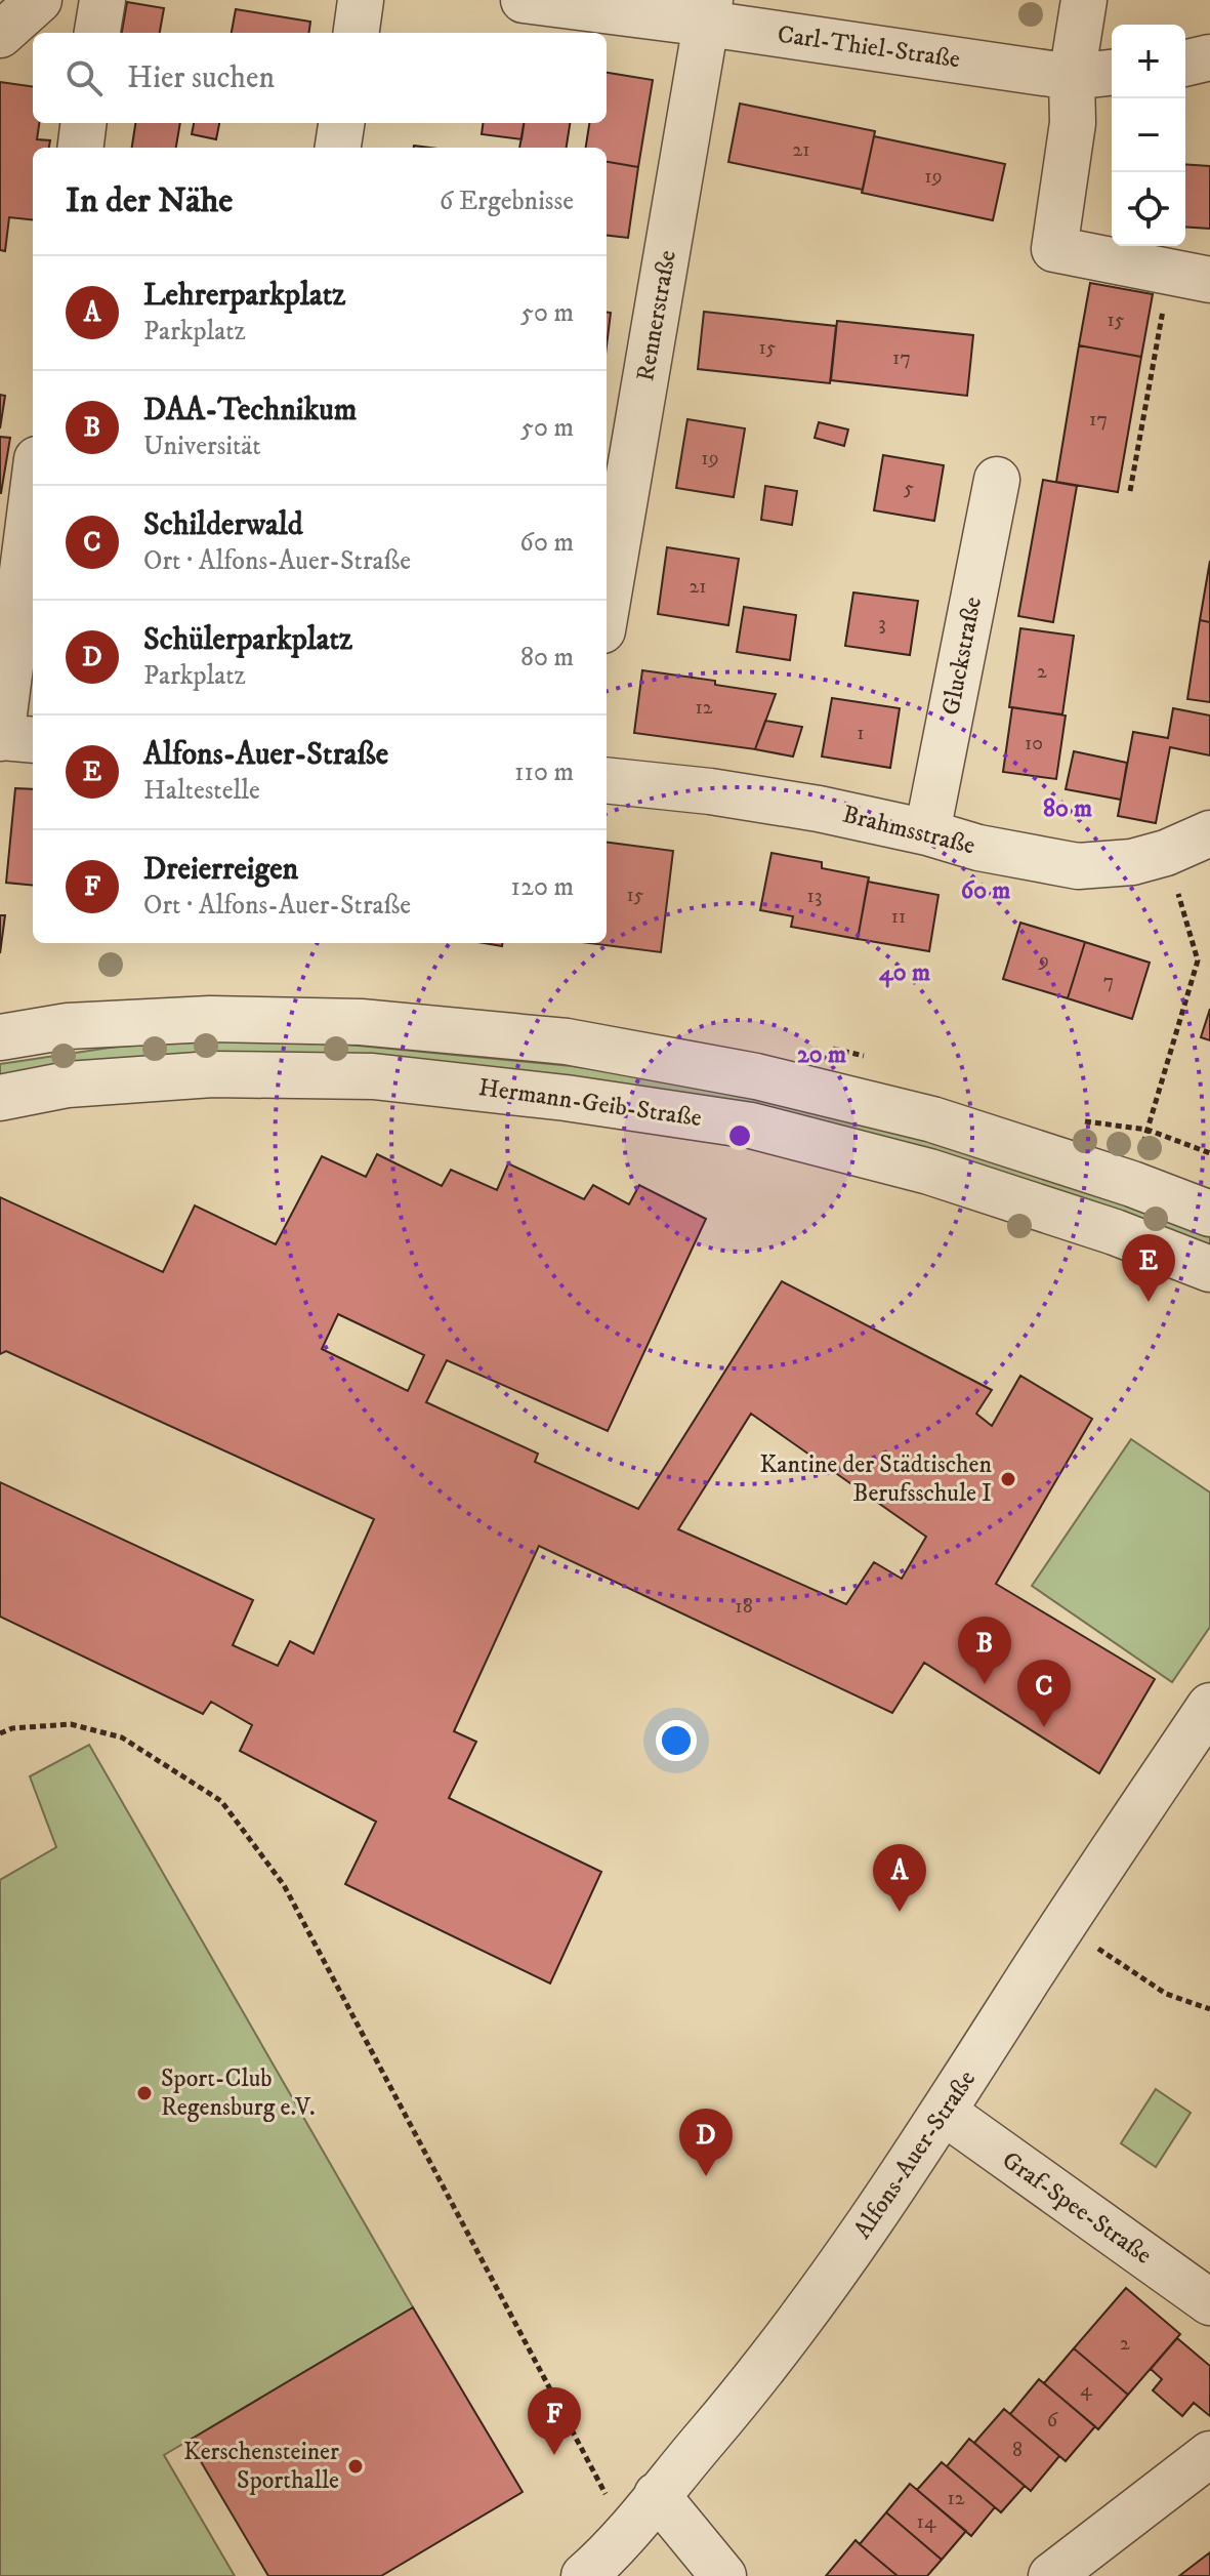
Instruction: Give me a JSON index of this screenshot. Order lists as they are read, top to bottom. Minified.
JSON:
{"streets":{"street":["Carl-Thiel-Straße","Rennerstraße","Gluckstraße","Brahmsstraße","Hermann-Geib-Straße","Alfons-Auer-Straße","Graf-Spee-Straße"]},"crossings":[["Carl-Thiel-Straße","Rennerstraße"],["Gluckstraße","Brahmsstraße"],["Alfons-Auer-Straße","Graf-Spee-Straße"]],"places":["Kantine der Städtischen Berufsschule I","Sport-Club Regensburg e.V.","Kerschensteiner Sporthalle"],"house_numbers":["21","19","15","15","17","17","19","5","21","3","2","12","1","10","15","13","11","9","7","18","2","4","6","8","12","14"],"page":{"map_buttons":["+","−"],"search":"Hier suchen","heading":["In der Nähe","6 Ergebnisse"],"list":[{"mark":"A","name":"Lehrerparkplatz","note":"Parkplatz","value":"50 m"},{"mark":"B","name":"DAA-Technikum","note":"Universität","value":"50 m"},{"mark":"C","name":"Schilderwald","note":"Ort · Alfons-Auer-Straße","value":"60 m"},{"mark":"D","name":"Schülerparkplatz","note":"Parkplatz","value":"80 m"},{"mark":"E","name":"Alfons-Auer-Straße","note":"Haltestelle","value":"110 m"},{"mark":"F","name":"Dreierreigen","note":"Ort · Alfons-Auer-Straße","value":"120 m"}],"pins":["E","B","C","A","D","F"]},"rings":["80 m","60 m","40 m","20 m"]}
